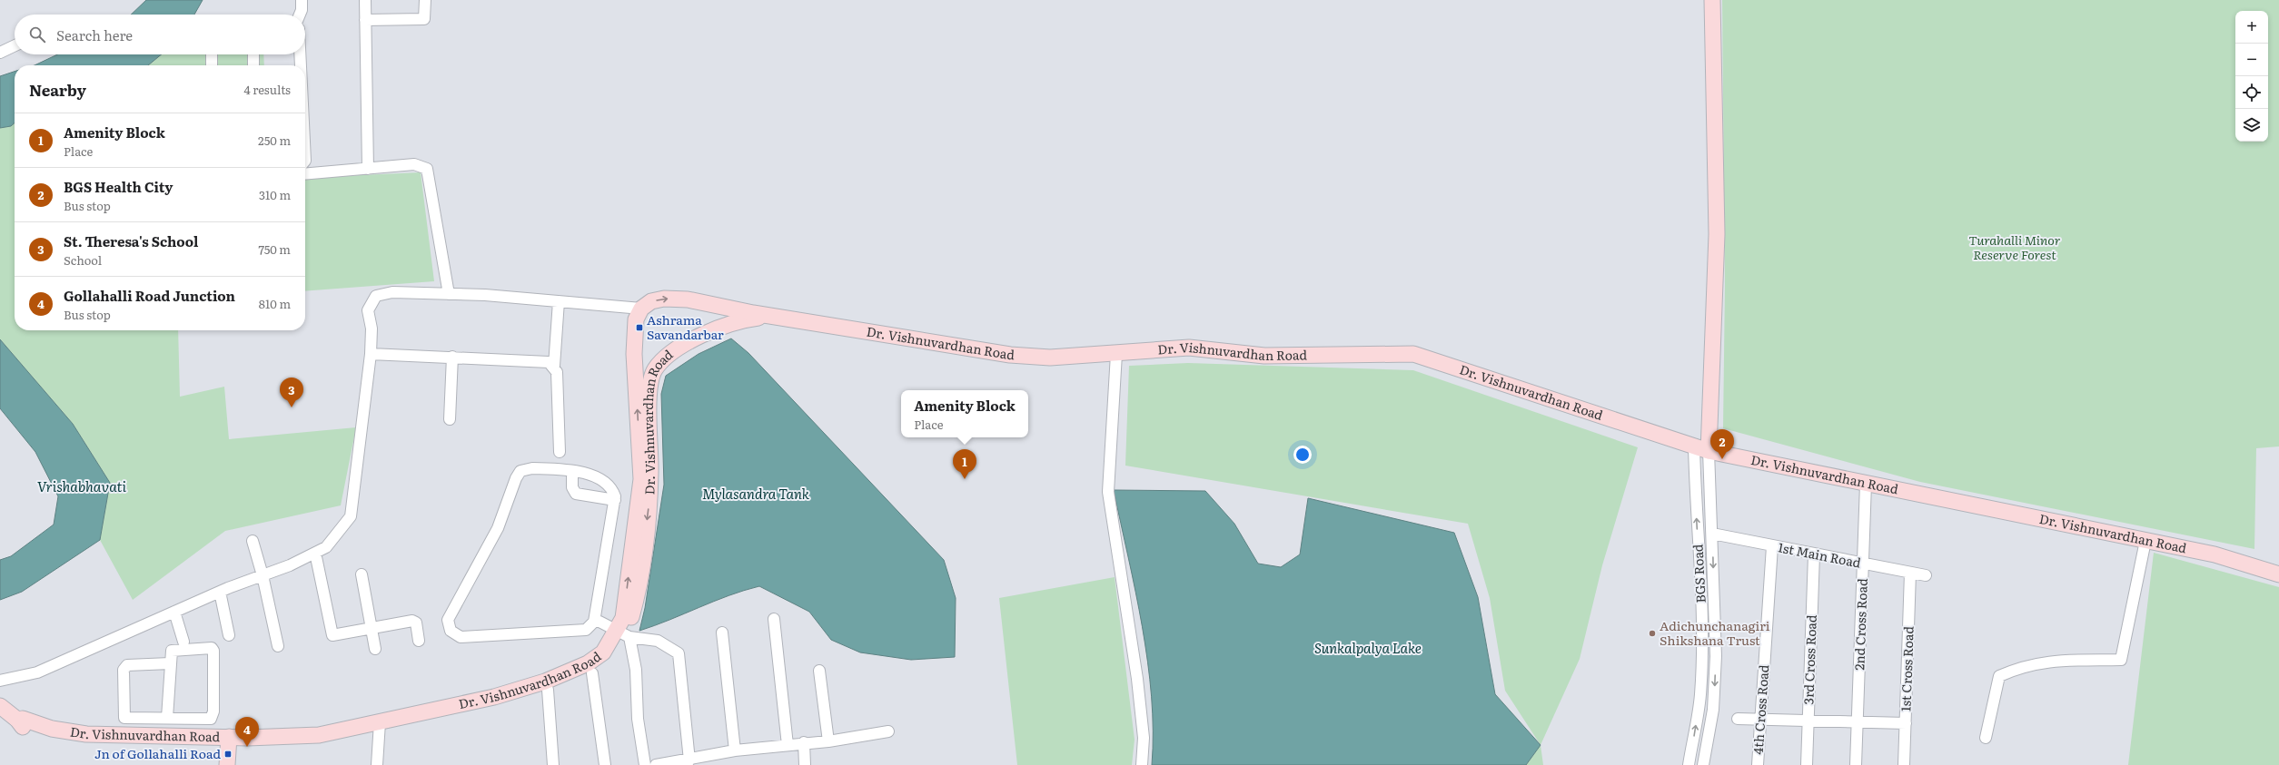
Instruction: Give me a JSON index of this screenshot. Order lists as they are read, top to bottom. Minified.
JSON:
{"streets":{"main road":["Dr. Vishnuvardhan Road"],"street":["1st Main Road","BGS Road","2nd Cross Road","3rd Cross Road","1st Cross Road","4th Cross Road"]},"crossings":[["Dr. Vishnuvardhan Road","BGS Road"],["Dr. Vishnuvardhan Road","2nd Cross Road"],["1st Main Road","BGS Road"],["1st Main Road","2nd Cross Road"],["1st Main Road","3rd Cross Road"],["1st Main Road","1st Cross Road"],["1st Main Road","4th Cross Road"]],"water":["Vrishabhavati","Mylasandra Tank","Sunkalpalya Lake"],"parks":["Turahalli Minor Reserve Forest"],"places":{"transit":["Ashrama Savandarbar","Jn of Gollahalli Road"],"other":["Adichunchanagiri Shikshana Trust"]},"page":{"map_buttons":["+","−"],"search":"Search here","heading":["Nearby","4 results"],"list":[{"mark":"1","name":"Amenity Block","note":"Place","value":"250 m"},{"mark":"2","name":"BGS Health City","note":"Bus stop","value":"310 m"},{"mark":"3","name":"St. Theresa's School","note":"School","value":"750 m"},{"mark":"4","name":"Gollahalli Road Junction","note":"Bus stop","value":"810 m"}],"pins":["3","2","1","4"],"popup":["Amenity Block","Place"]}}
